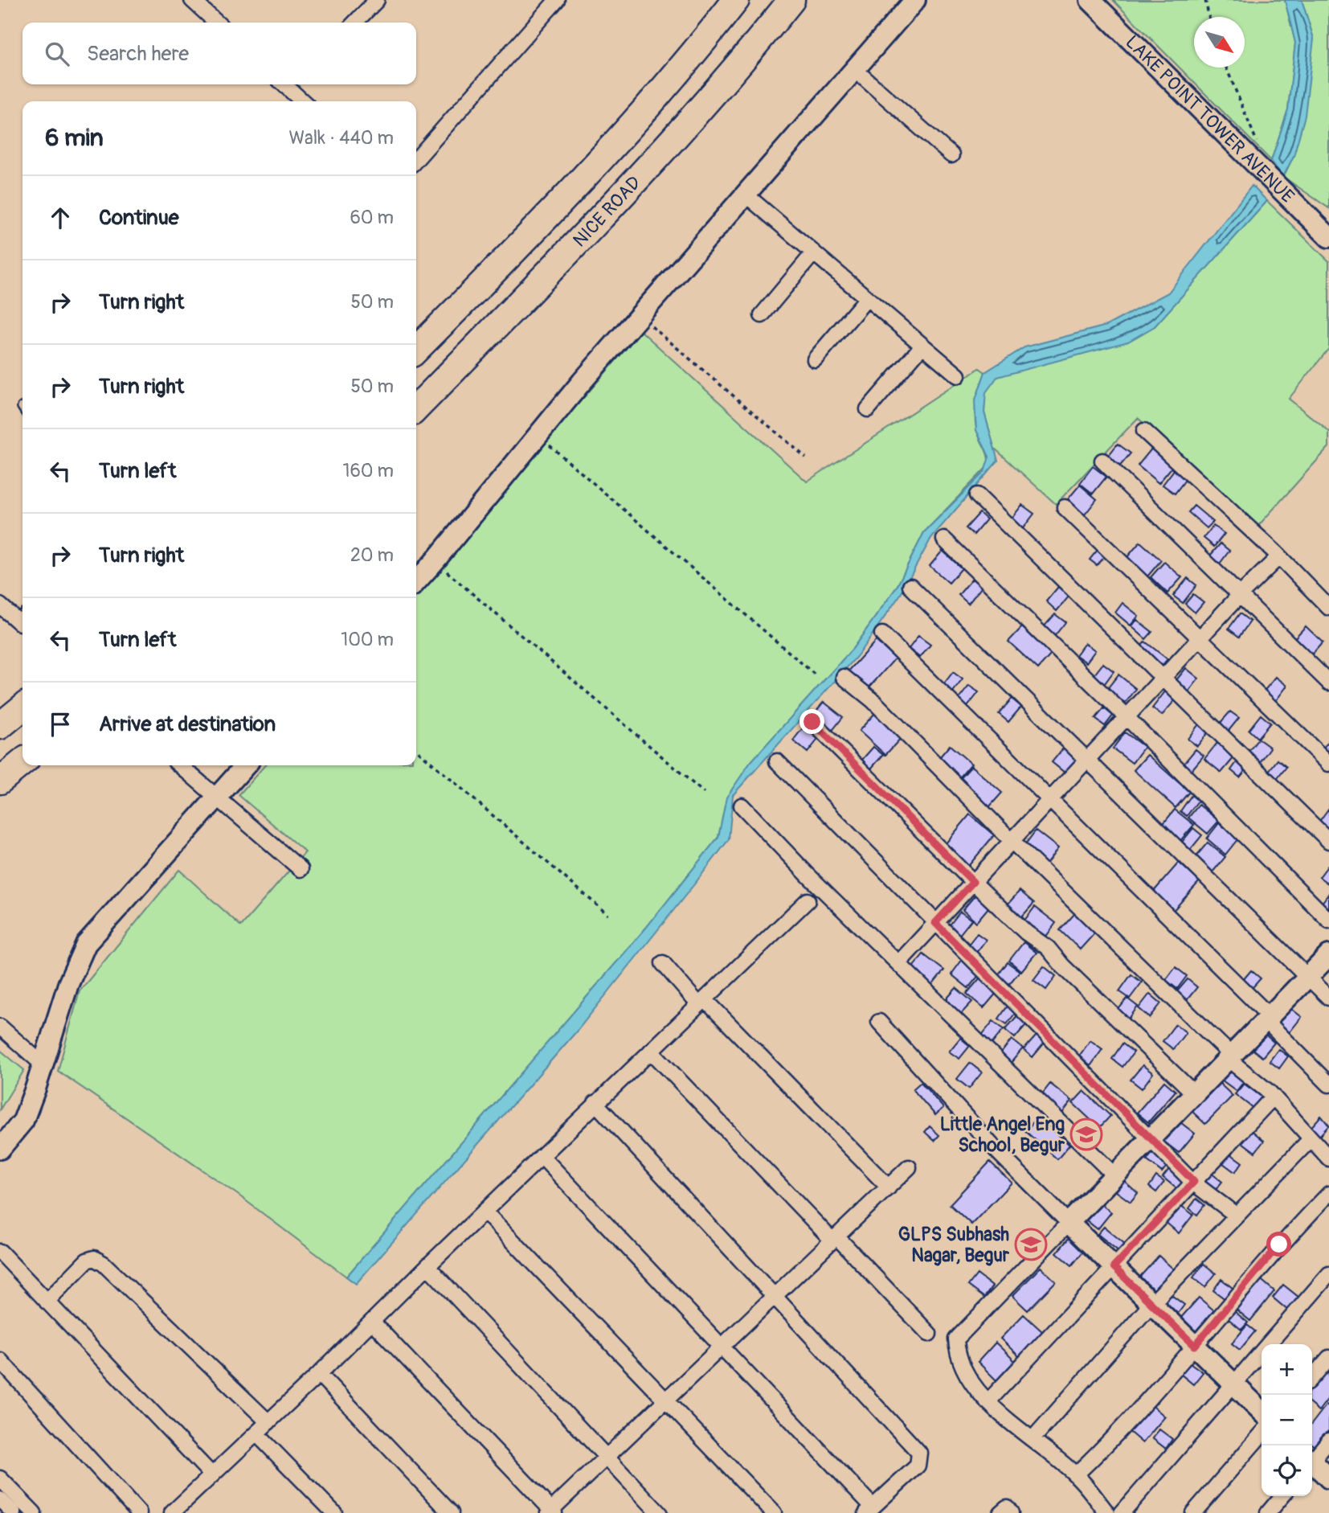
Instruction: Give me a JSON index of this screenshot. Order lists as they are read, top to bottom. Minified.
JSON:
{"streets":{"highway":["NICE ROAD"],"street":["LAKE POINT TOWER AVENUE"]},"places":{"school or university":["Little Angel Eng School, Begur","GLPS Subhash Nagar, Begur"]},"north":"bottom right","page":{"search":"Search here","heading":["6 min","Walk · 440 m"],"list":[["Continue","60 m"],["Turn right","50 m"],["Turn right","50 m"],["Turn left","160 m"],["Turn right","20 m"],["Turn left","100 m"],"Arrive at destination"],"map_buttons":["+","−"]}}
